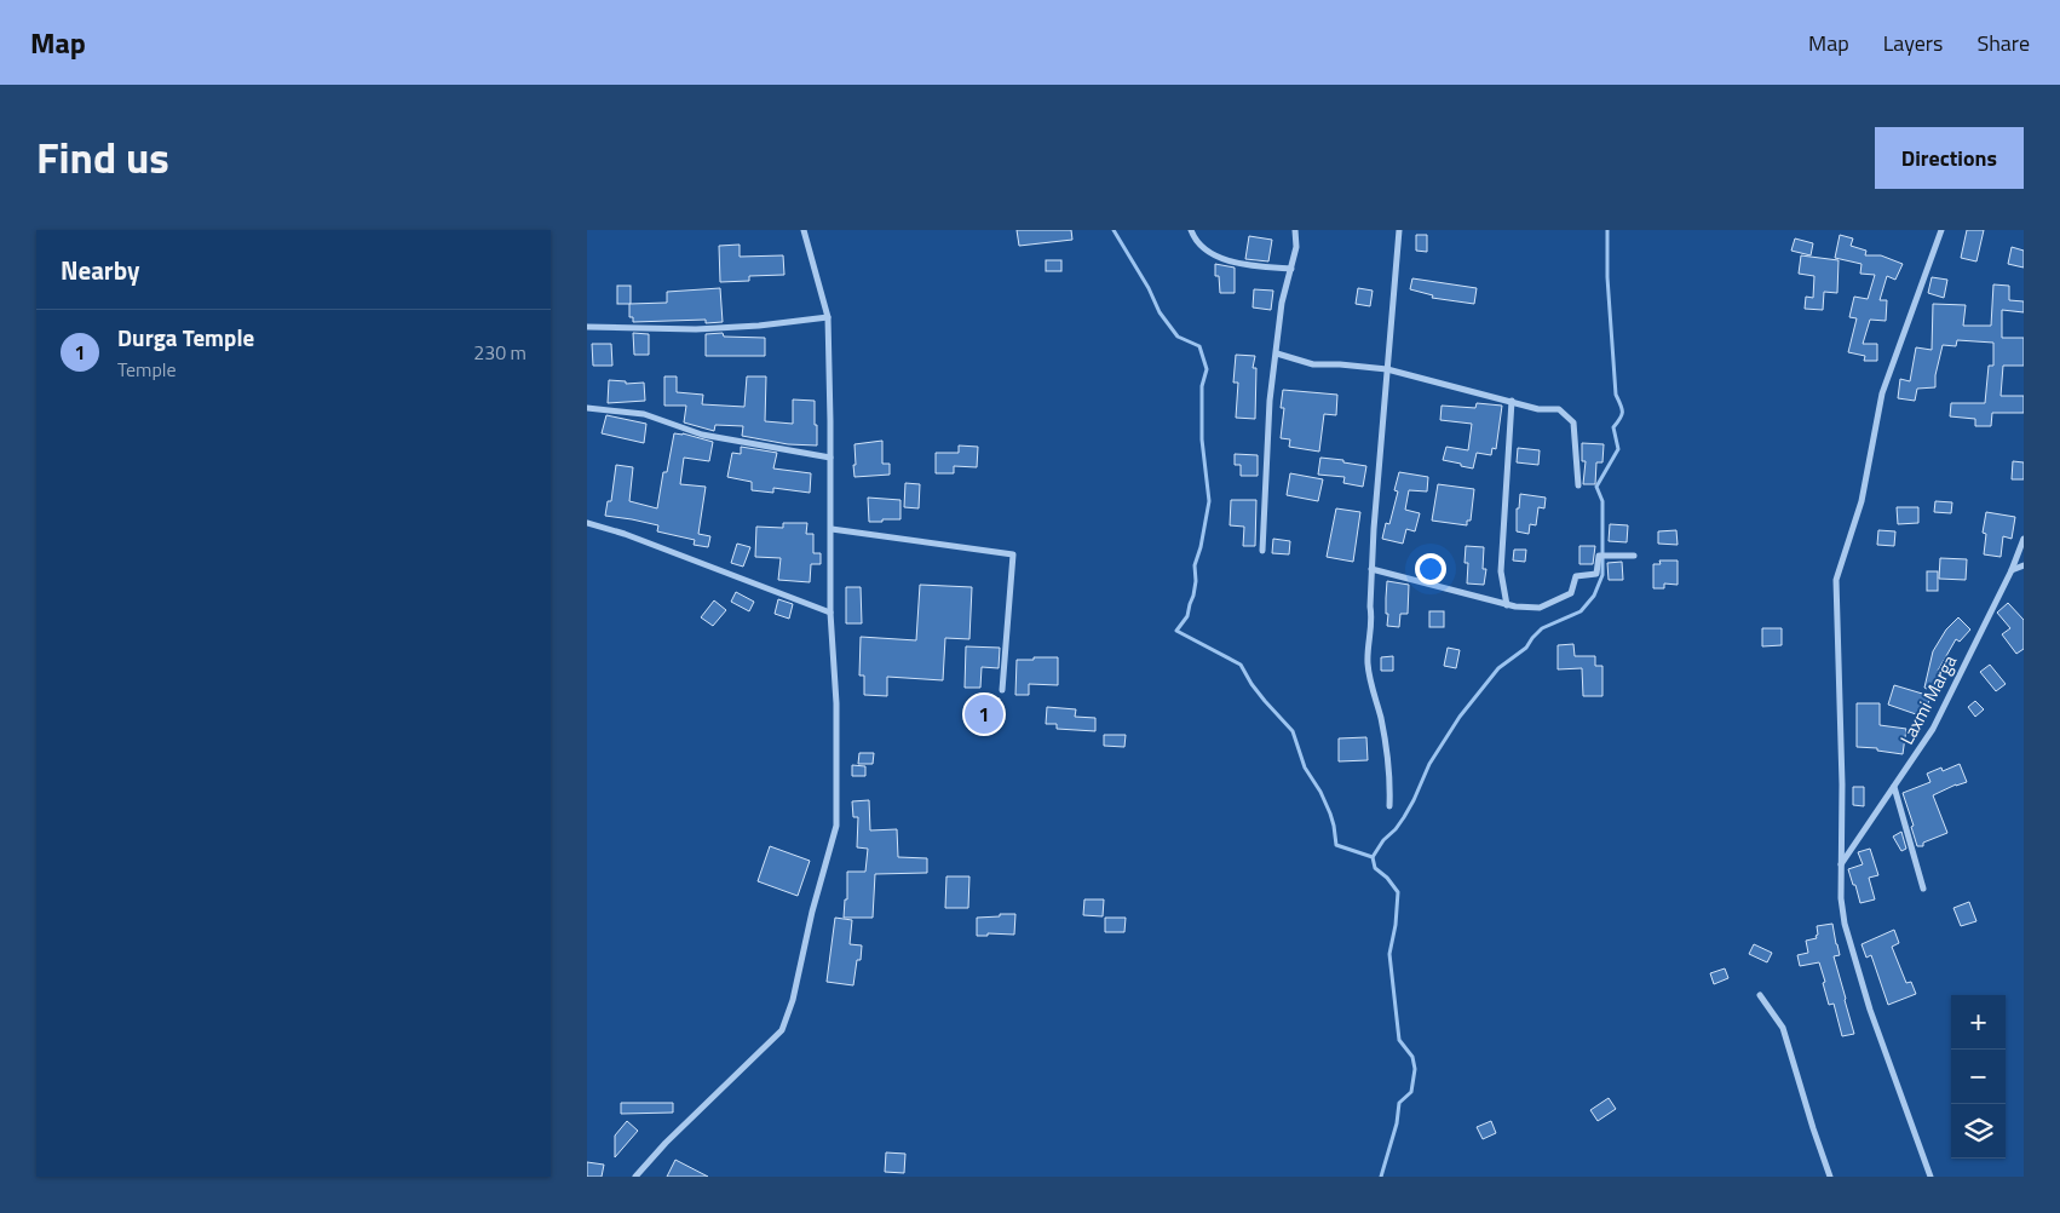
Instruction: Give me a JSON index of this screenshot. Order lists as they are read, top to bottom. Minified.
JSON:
{"streets":{"street":["Laxmi Marga"]},"page":{"header":"Map","nav":["Map","Layers","Share"],"title":"Find us","buttons":"Directions","heading":"Nearby","list":[{"mark":"1","name":"Durga Temple","note":"Temple","value":"230 m"}],"pins":"1","map_buttons":["+","−"]}}
